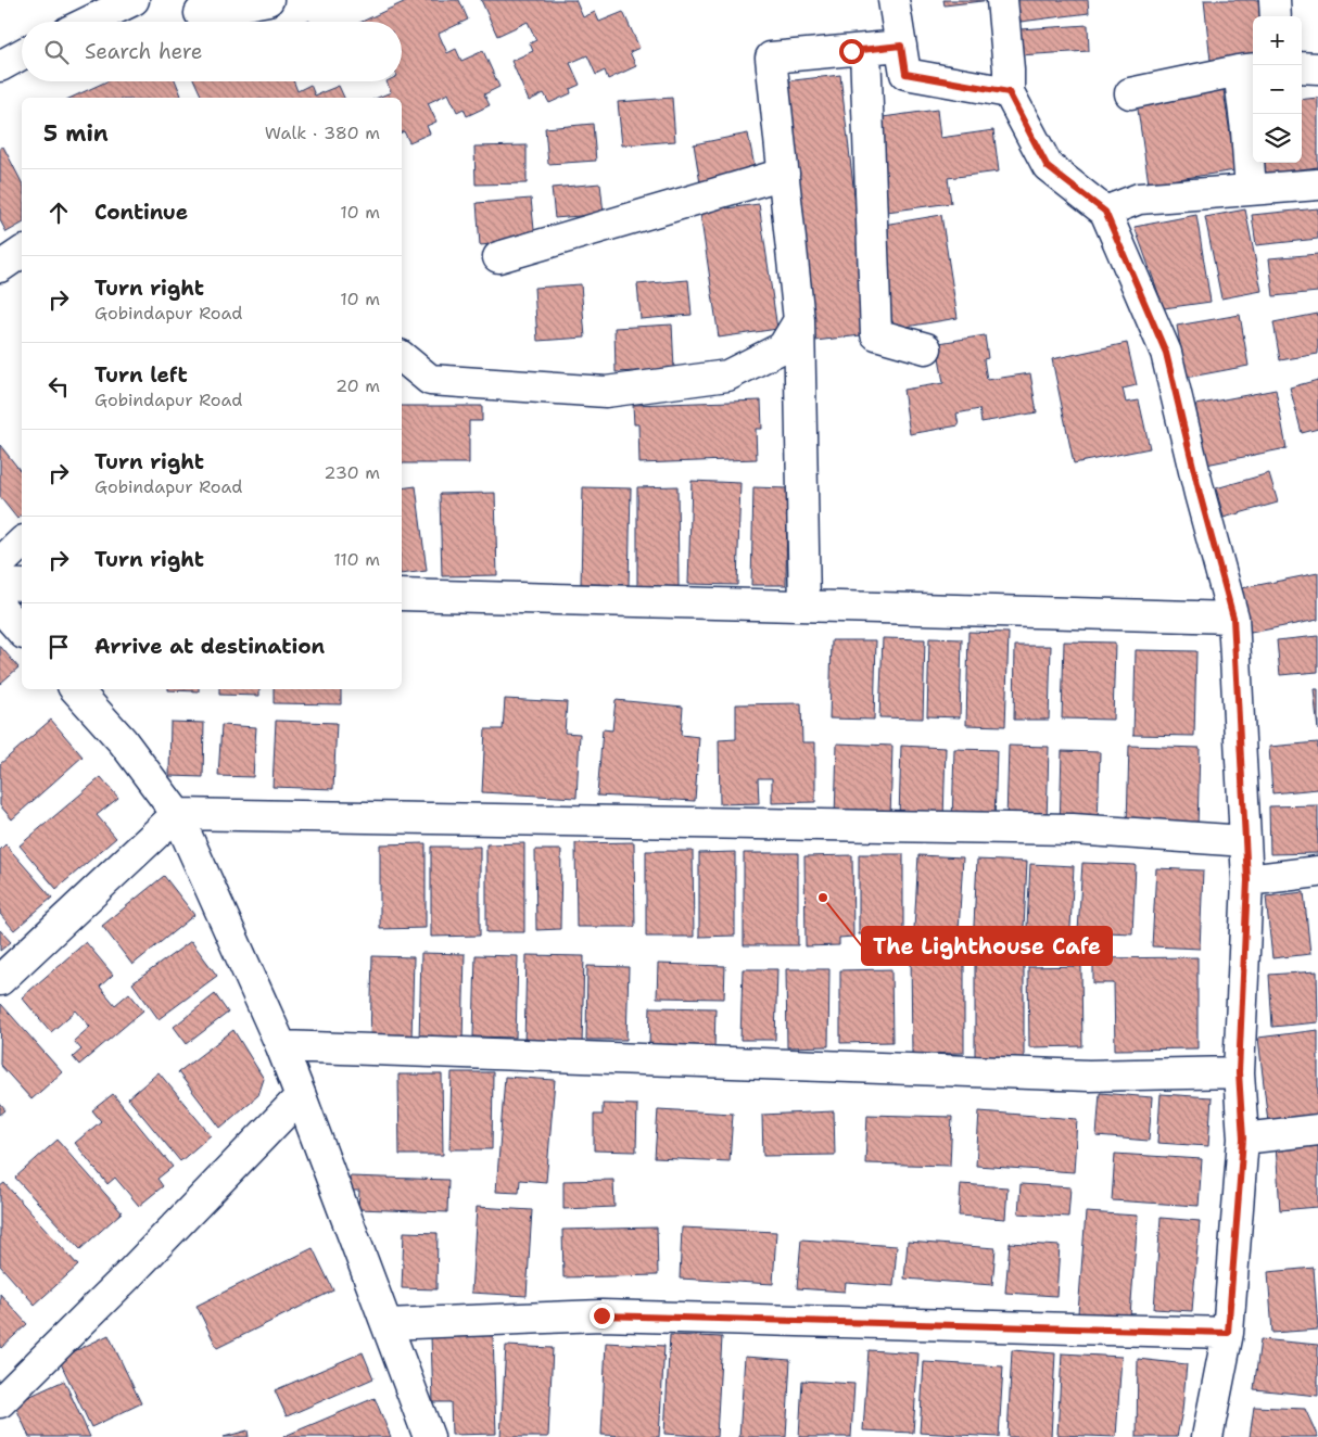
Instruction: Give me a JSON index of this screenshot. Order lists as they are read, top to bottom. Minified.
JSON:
{"places":["The Lighthouse Cafe"],"page":{"map_buttons":["+","−"],"search":"Search here","heading":["5 min","Walk · 380 m"],"list":[["Continue","10 m"],["Turn right","Gobindapur Road","10 m"],["Turn left","Gobindapur Road","20 m"],["Turn right","Gobindapur Road","230 m"],["Turn right","110 m"],"Arrive at destination"]}}
